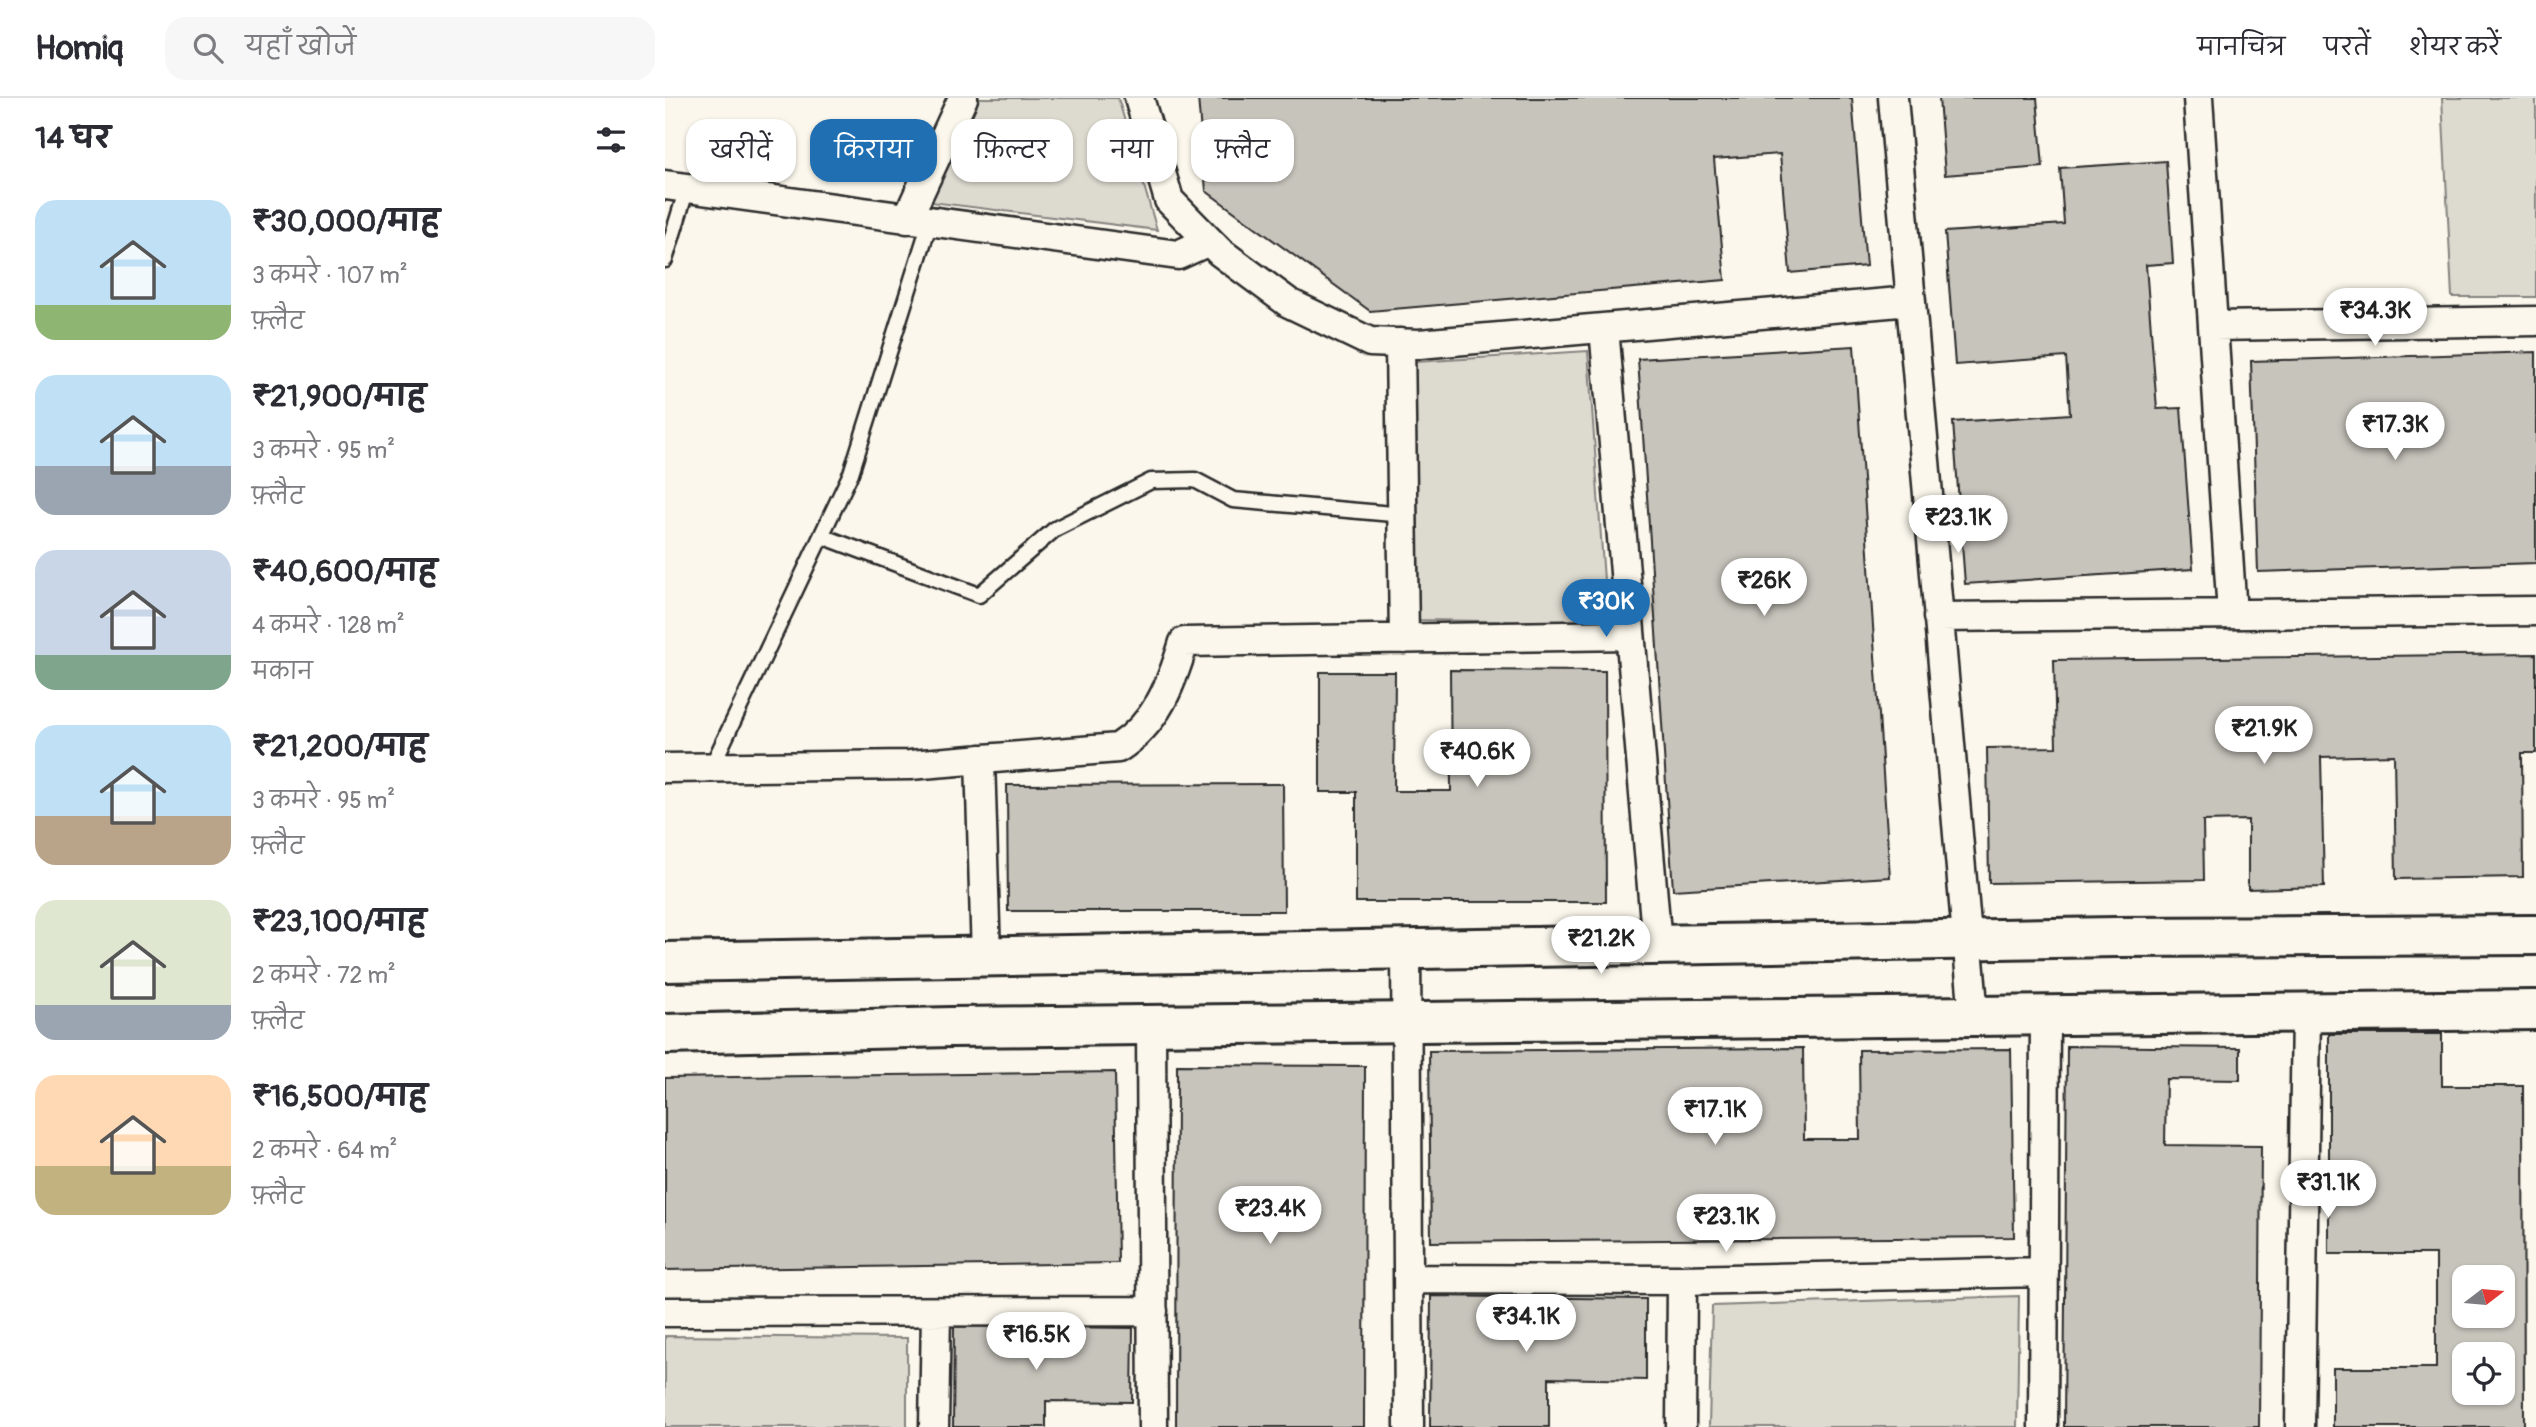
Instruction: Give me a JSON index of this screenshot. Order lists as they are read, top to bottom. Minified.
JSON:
{"north":"right","page":{"header":"Homiq","search":"यहाँ खोजें","nav":["मानचित्र","परतें","शेयर करें"],"heading":"14 घर","chip":["खरीदें","किराया","फ़िल्टर","नया","फ़्लैट"],"list":[{"name":"₹30,000/माह","note":"3 कमरे · 107 m² · फ़्लैट"},{"name":"₹21,900/माह","note":"3 कमरे · 95 m² · फ़्लैट"},{"name":"₹40,600/माह","note":"4 कमरे · 128 m² · मकान"},{"name":"₹21,200/माह","note":"3 कमरे · 95 m² · फ़्लैट"},{"name":"₹23,100/माह","note":"2 कमरे · 72 m² · फ़्लैट"},{"name":"₹16,500/माह","note":"2 कमरे · 64 m² · फ़्लैट"}],"price":["₹34.3K","₹17.3K","₹23.1K","₹26K","₹30K","₹21.9K","₹40.6K","₹21.2K","₹17.1K","₹31.1K","₹23.4K","₹23.1K","₹34.1K","₹16.5K"]}}
